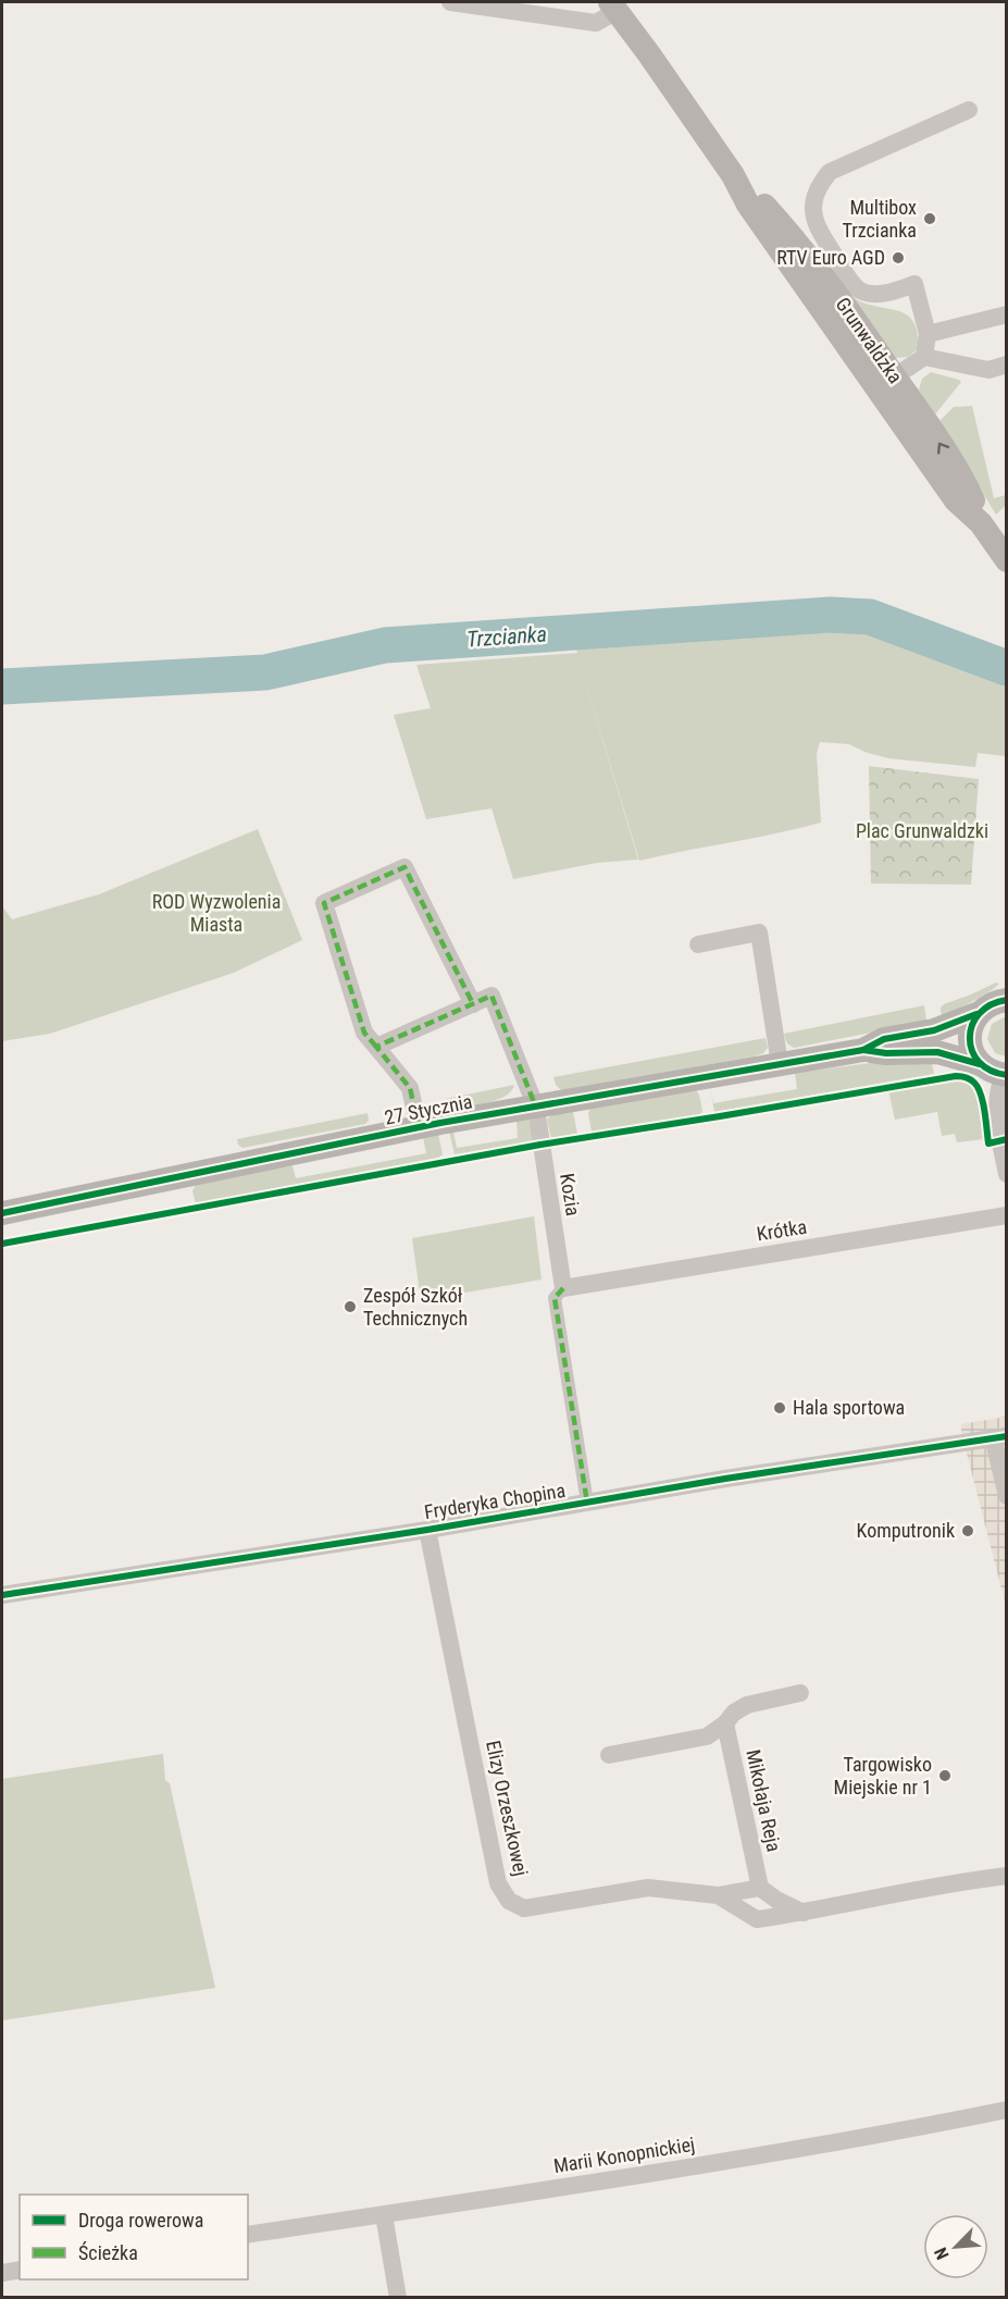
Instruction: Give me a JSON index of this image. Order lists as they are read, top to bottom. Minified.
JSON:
{"streets":{"main road":["Grunwaldzka","27 Stycznia"],"street":["Kozia","Krótka","Fryderyka Chopina","Mikołaja Reja","Elizy Orzeszkowej","Marii Konopnickiej"]},"crossings":[["27 Stycznia","Kozia"],["Kozia","Krótka"],["Fryderyka Chopina","Elizy Orzeszkowej"]],"water":["Trzcianka"],"parks":["Plac Grunwaldzki","ROD Wyzwolenia Miasta"],"places":["Multibox Trzcianka","RTV Euro AGD","Zespół Szkół Technicznych","Hala sportowa","Komputronik","Targowisko Miejskie nr 1"],"legend":["Droga rowerowa","Ścieżka"],"north":"bottom left"}
